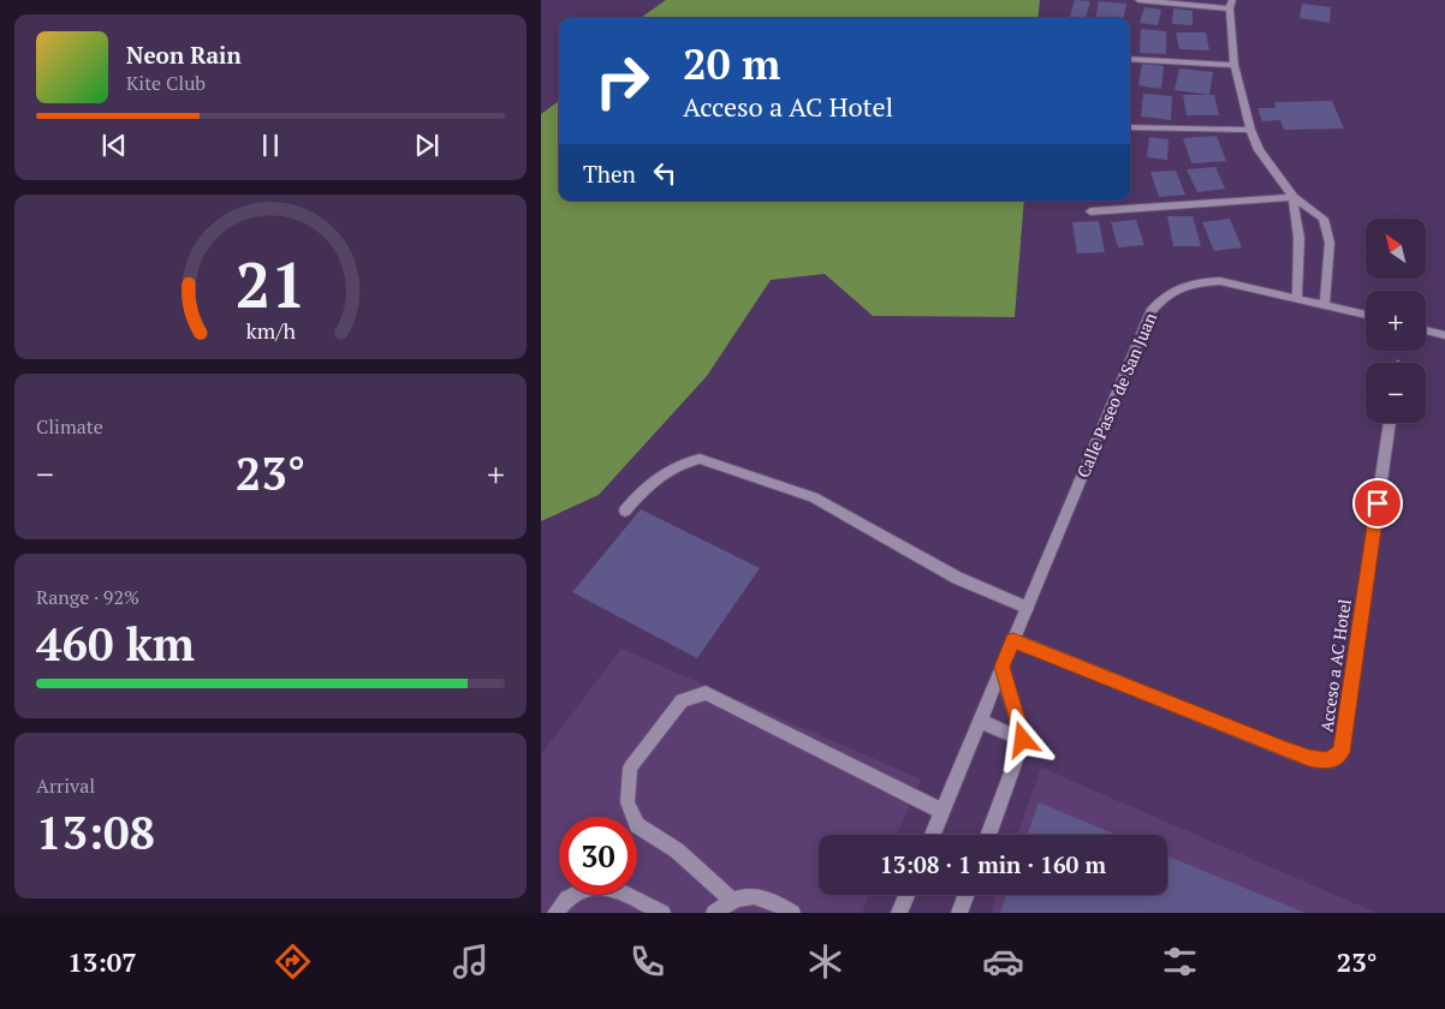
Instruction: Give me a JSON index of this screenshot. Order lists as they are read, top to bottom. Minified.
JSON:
{"streets":{"street":["Calle Paseo de San Juan","Acceso a AC Hotel"]},"crossings":[["Calle Paseo de San Juan","Acceso a AC Hotel"]],"north":"top left","page":{"turn":["20 m","Acceso a AC Hotel"],"song":["Neon Rain","Kite Club"],"then":"Then","map_buttons":["+","−"],"tile":["Climate",["Range · 92%","460 km"],["Arrival","13:08"]],"heat":["−","23°","+"],"limit":"30","trip":"13:08 · 1 min · 160 m","tabs":["13:07","23°"],"gauge":["21","km/h"]}}
